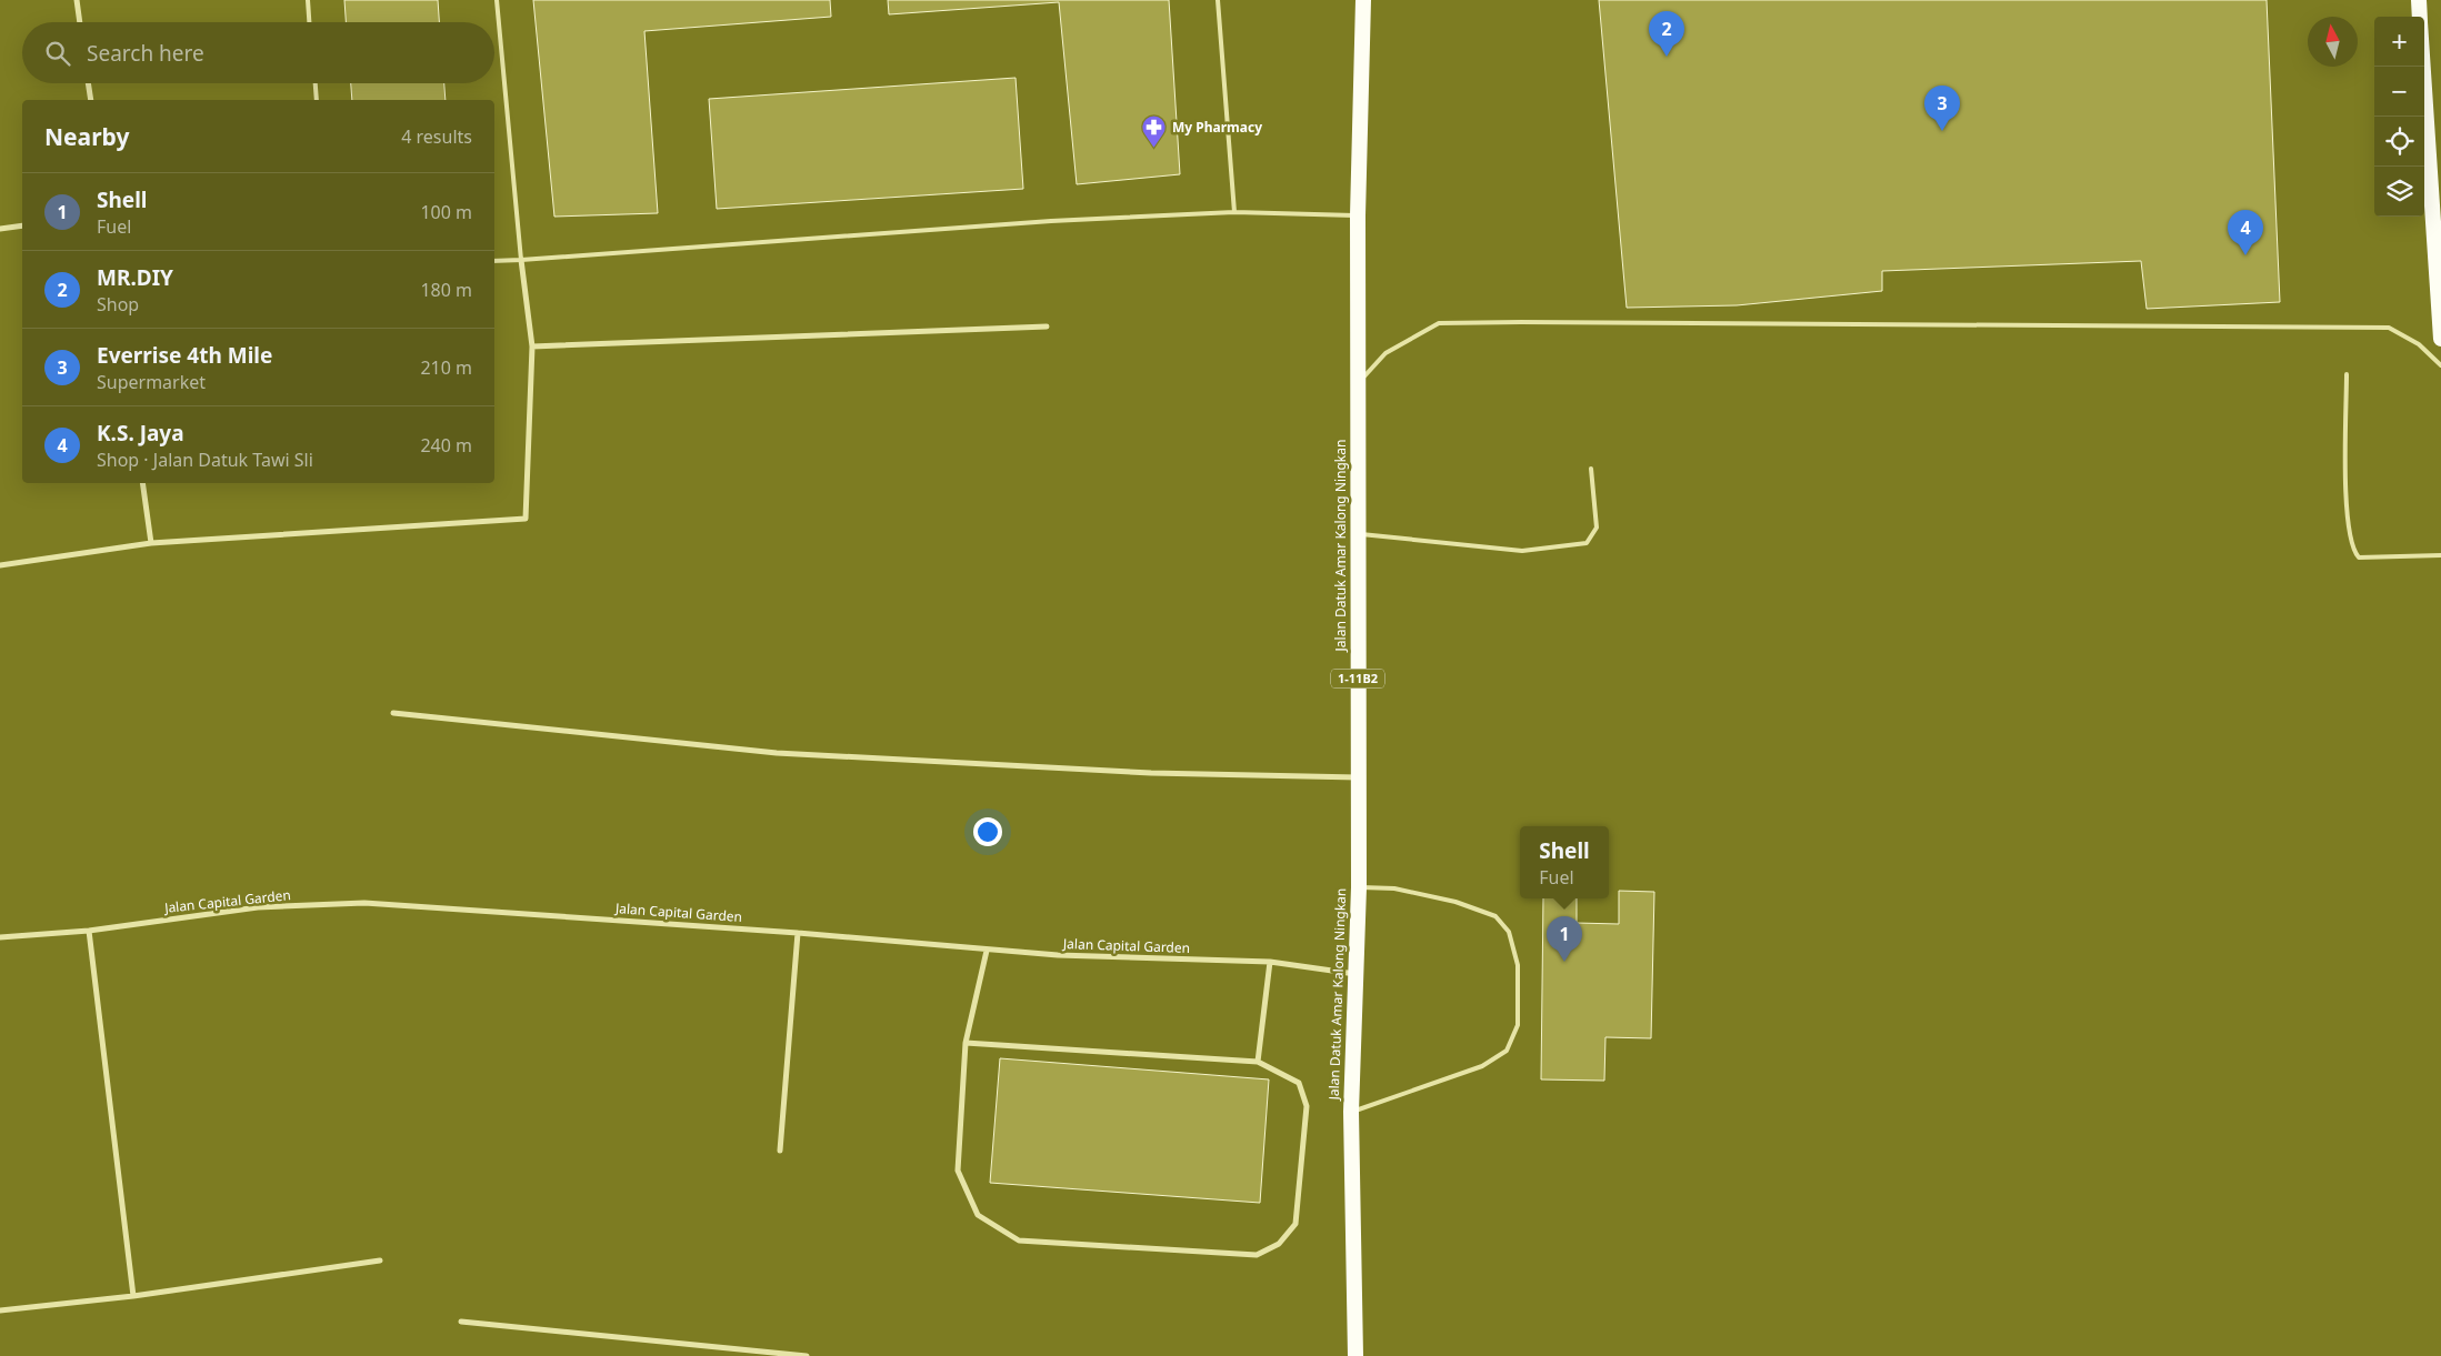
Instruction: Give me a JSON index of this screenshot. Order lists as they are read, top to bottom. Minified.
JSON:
{"streets":{"highway":["Jalan Datuk Amar Kalong Ningkan","1-11B2"],"street":["Jalan Capital Garden"]},"crossings":[["Jalan Datuk Amar Kalong Ningkan","Jalan Capital Garden"]],"places":{"pharmacy":["My Pharmacy"]},"north":"top","page":{"pins":["2","3","4","1"],"map_buttons":["+","−"],"search":"Search here","heading":["Nearby","4 results"],"list":[{"mark":"1","name":"Shell","note":"Fuel","value":"100 m"},{"mark":"2","name":"MR.DIY","note":"Shop","value":"180 m"},{"mark":"3","name":"Everrise 4th Mile","note":"Supermarket","value":"210 m"},{"mark":"4","name":"K.S. Jaya","note":"Shop · Jalan Datuk Tawi Sli","value":"240 m"}],"popup":["Shell","Fuel"]}}
